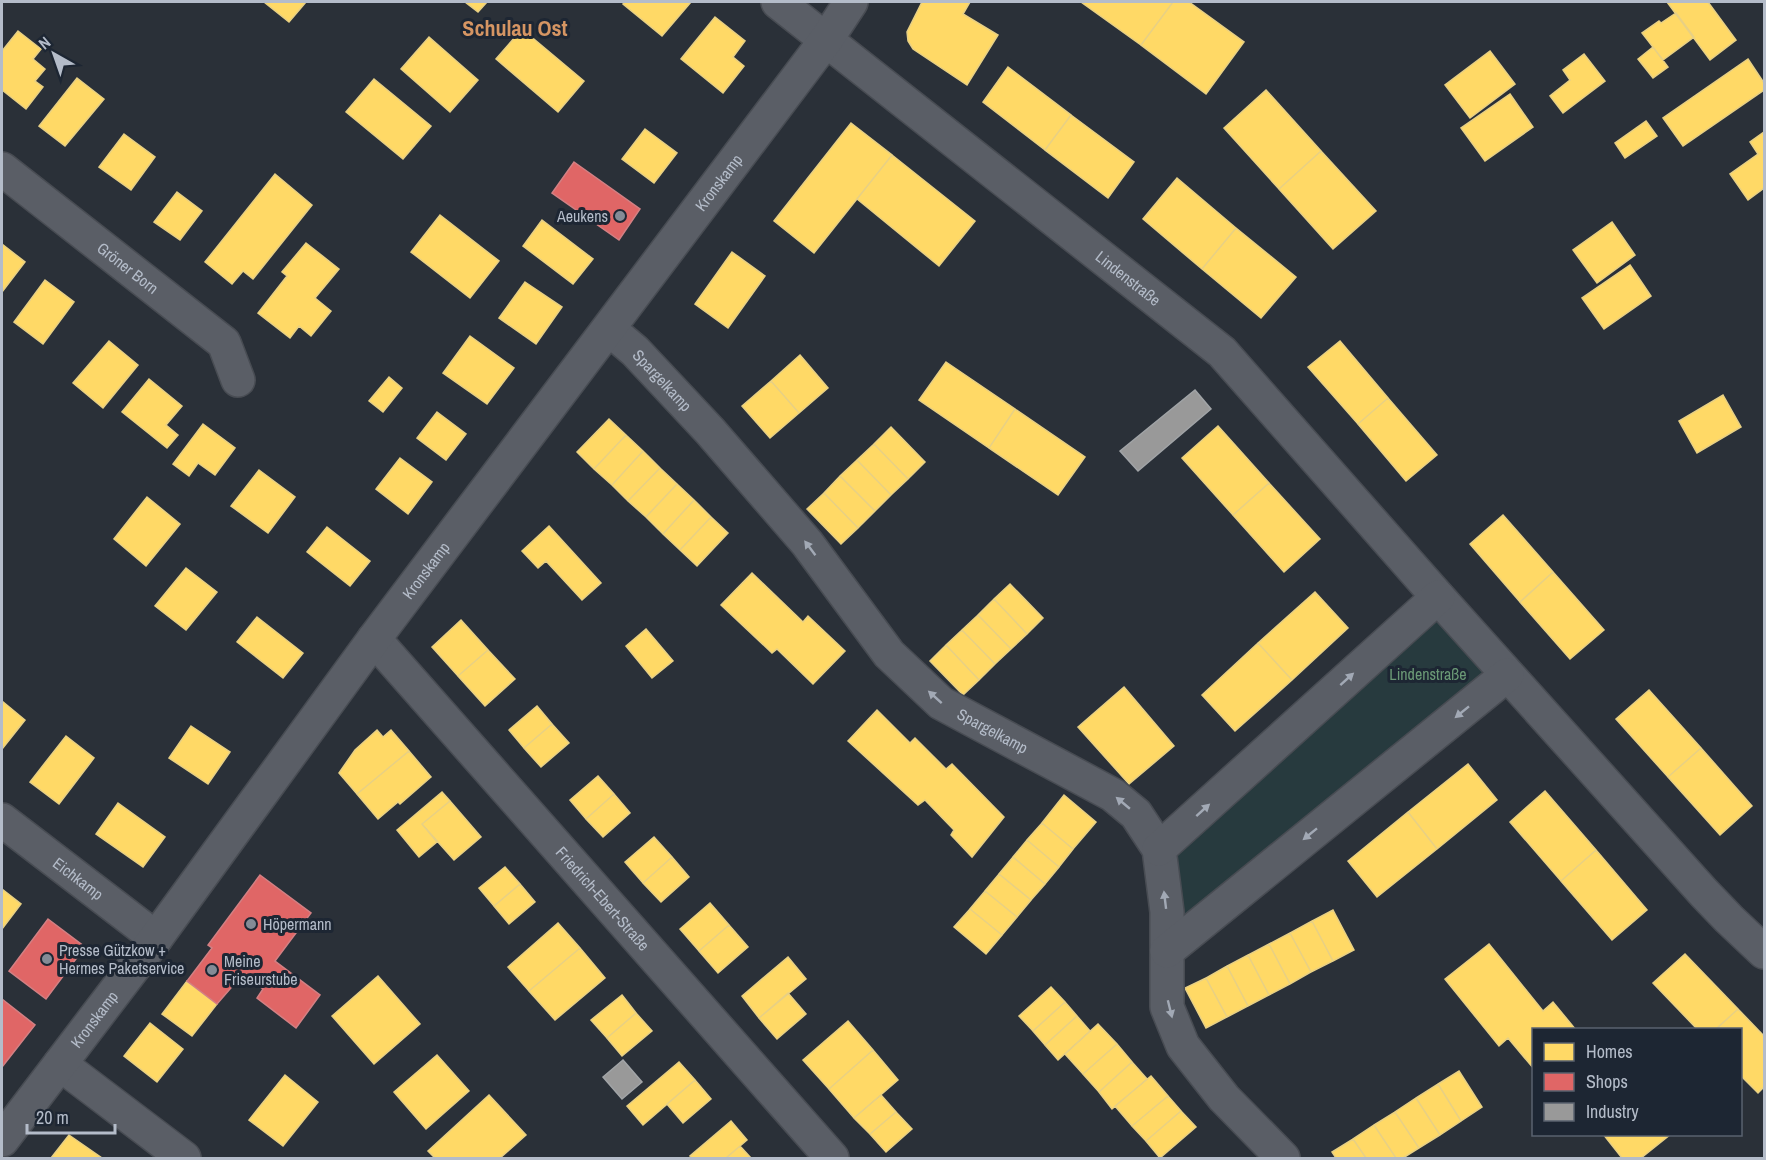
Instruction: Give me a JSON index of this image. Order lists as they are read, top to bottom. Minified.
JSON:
{"streets":{"street":["Kronskamp","Gröner Born","Lindenstraße","Spargelkamp","Eichkamp","Friedrich-Ebert-Straße"]},"crossings":[["Kronskamp","Lindenstraße"],["Kronskamp","Spargelkamp"],["Kronskamp","Eichkamp"],["Kronskamp","Friedrich-Ebert-Straße"]],"districts":["Schulau Ost"],"parks":["Lindenstraße"],"places":["Aeukens","Höpermann","Presse Gützkow + Hermes Paketservice","Meine Friseurstube"],"legend":["Homes","Shops","Industry"],"scale_bar":"20 m","north":"top left"}
